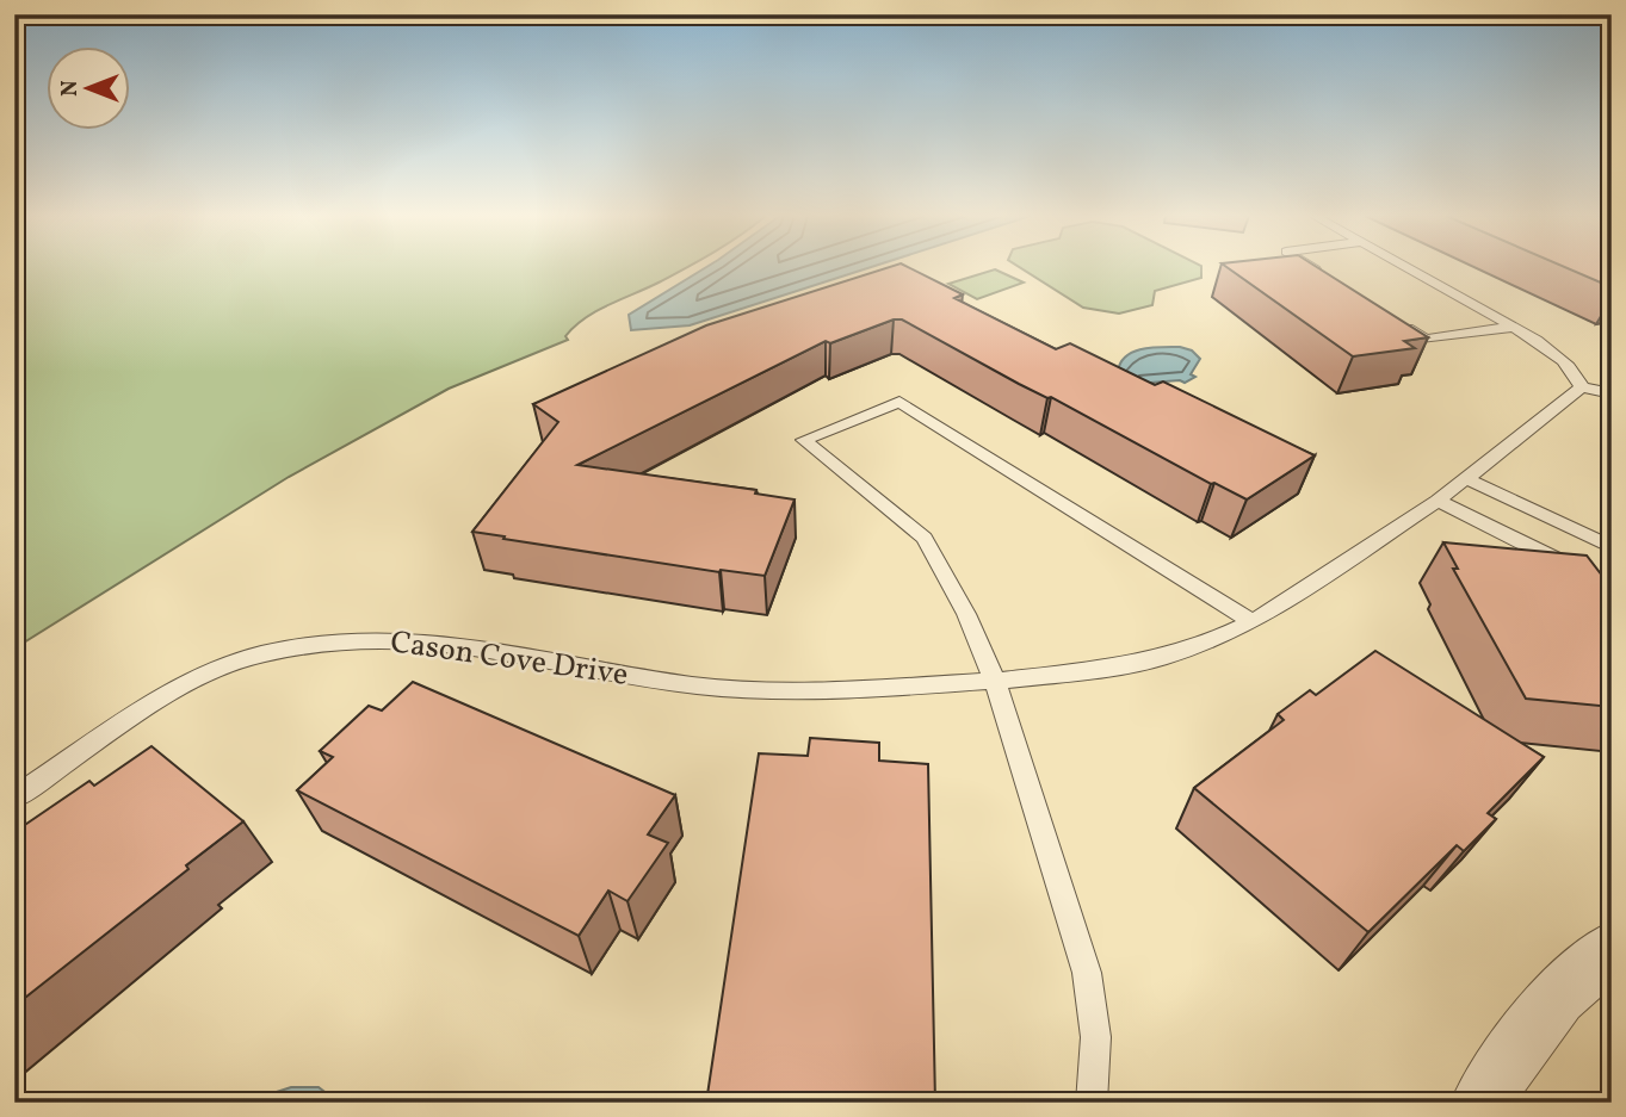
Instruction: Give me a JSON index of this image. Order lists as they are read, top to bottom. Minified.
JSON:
{"streets":{"lane":["Cason Cove Drive"]},"north":"left"}
